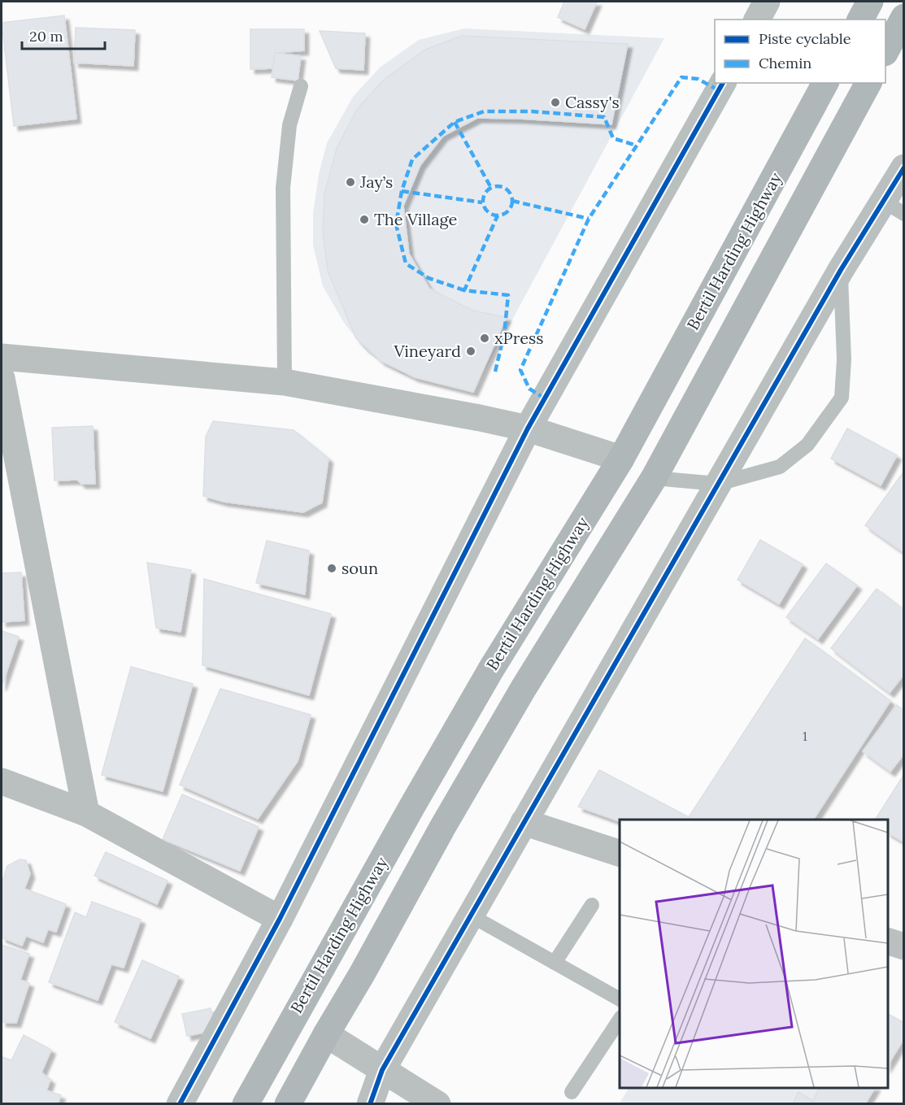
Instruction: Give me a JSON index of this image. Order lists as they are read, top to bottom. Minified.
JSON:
{"streets":{"main road":["Bertil Harding Highway"]},"places":["Cassy's","Jay’s","The Village","xPress","Vineyard","soun"],"house_numbers":["1"],"legend":["Piste cyclable","Chemin"],"scale_bar":"20 m"}
